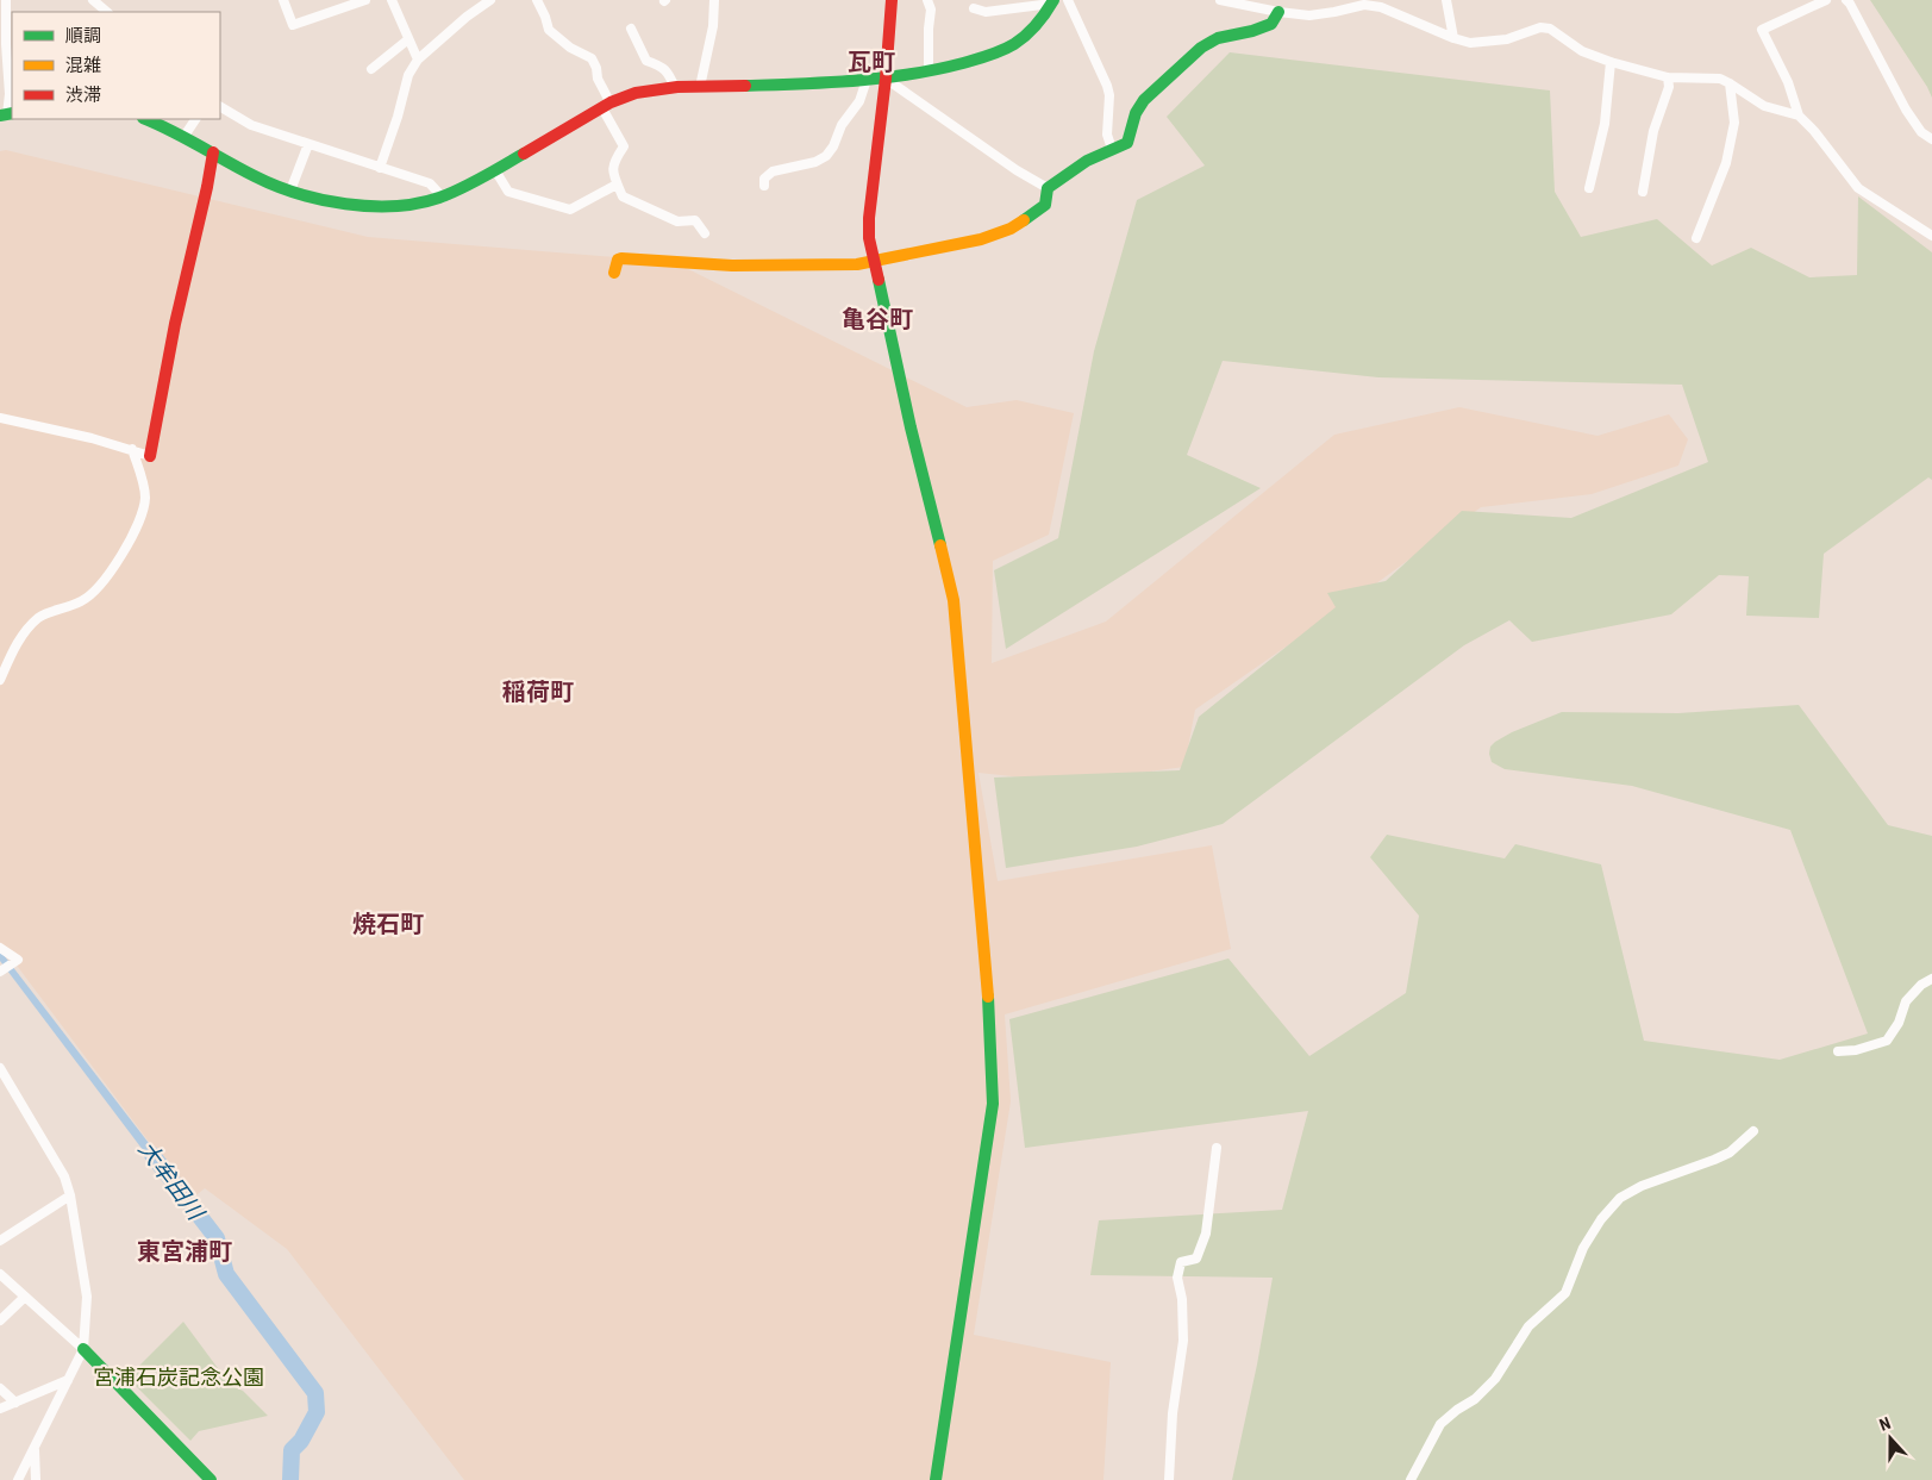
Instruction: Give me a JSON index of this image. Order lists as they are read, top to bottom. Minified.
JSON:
{"districts":["瓦町","亀谷町","稲荷町","焼石町","東宮浦町"],"water":["大牟田川"],"parks":["宮浦石炭記念公園"],"legend":["順調","混雑","渋滞"],"north":"top"}
